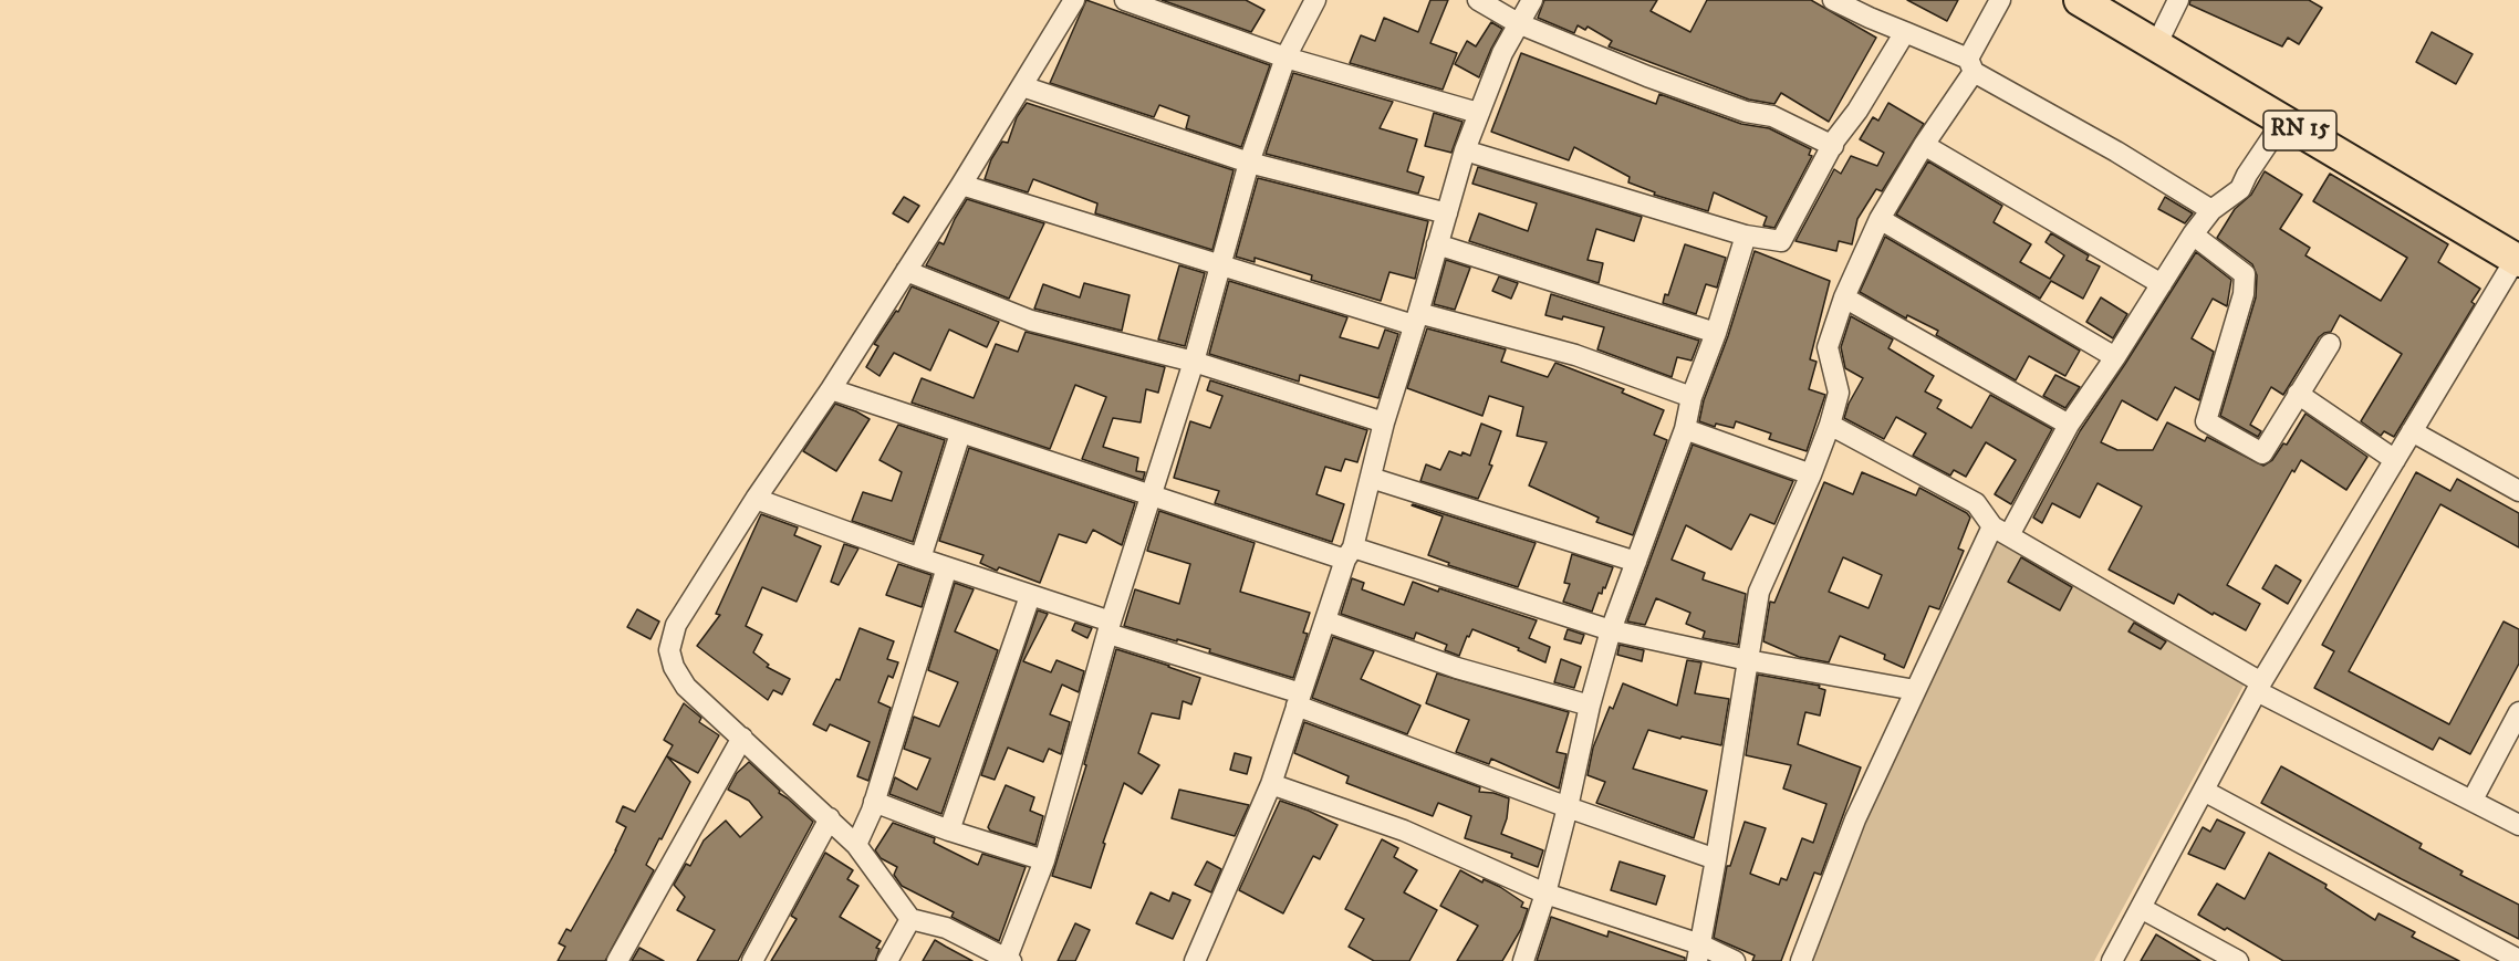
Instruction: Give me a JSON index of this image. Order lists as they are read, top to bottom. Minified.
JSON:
{"streets":{"main road":["RN 15"]}}
